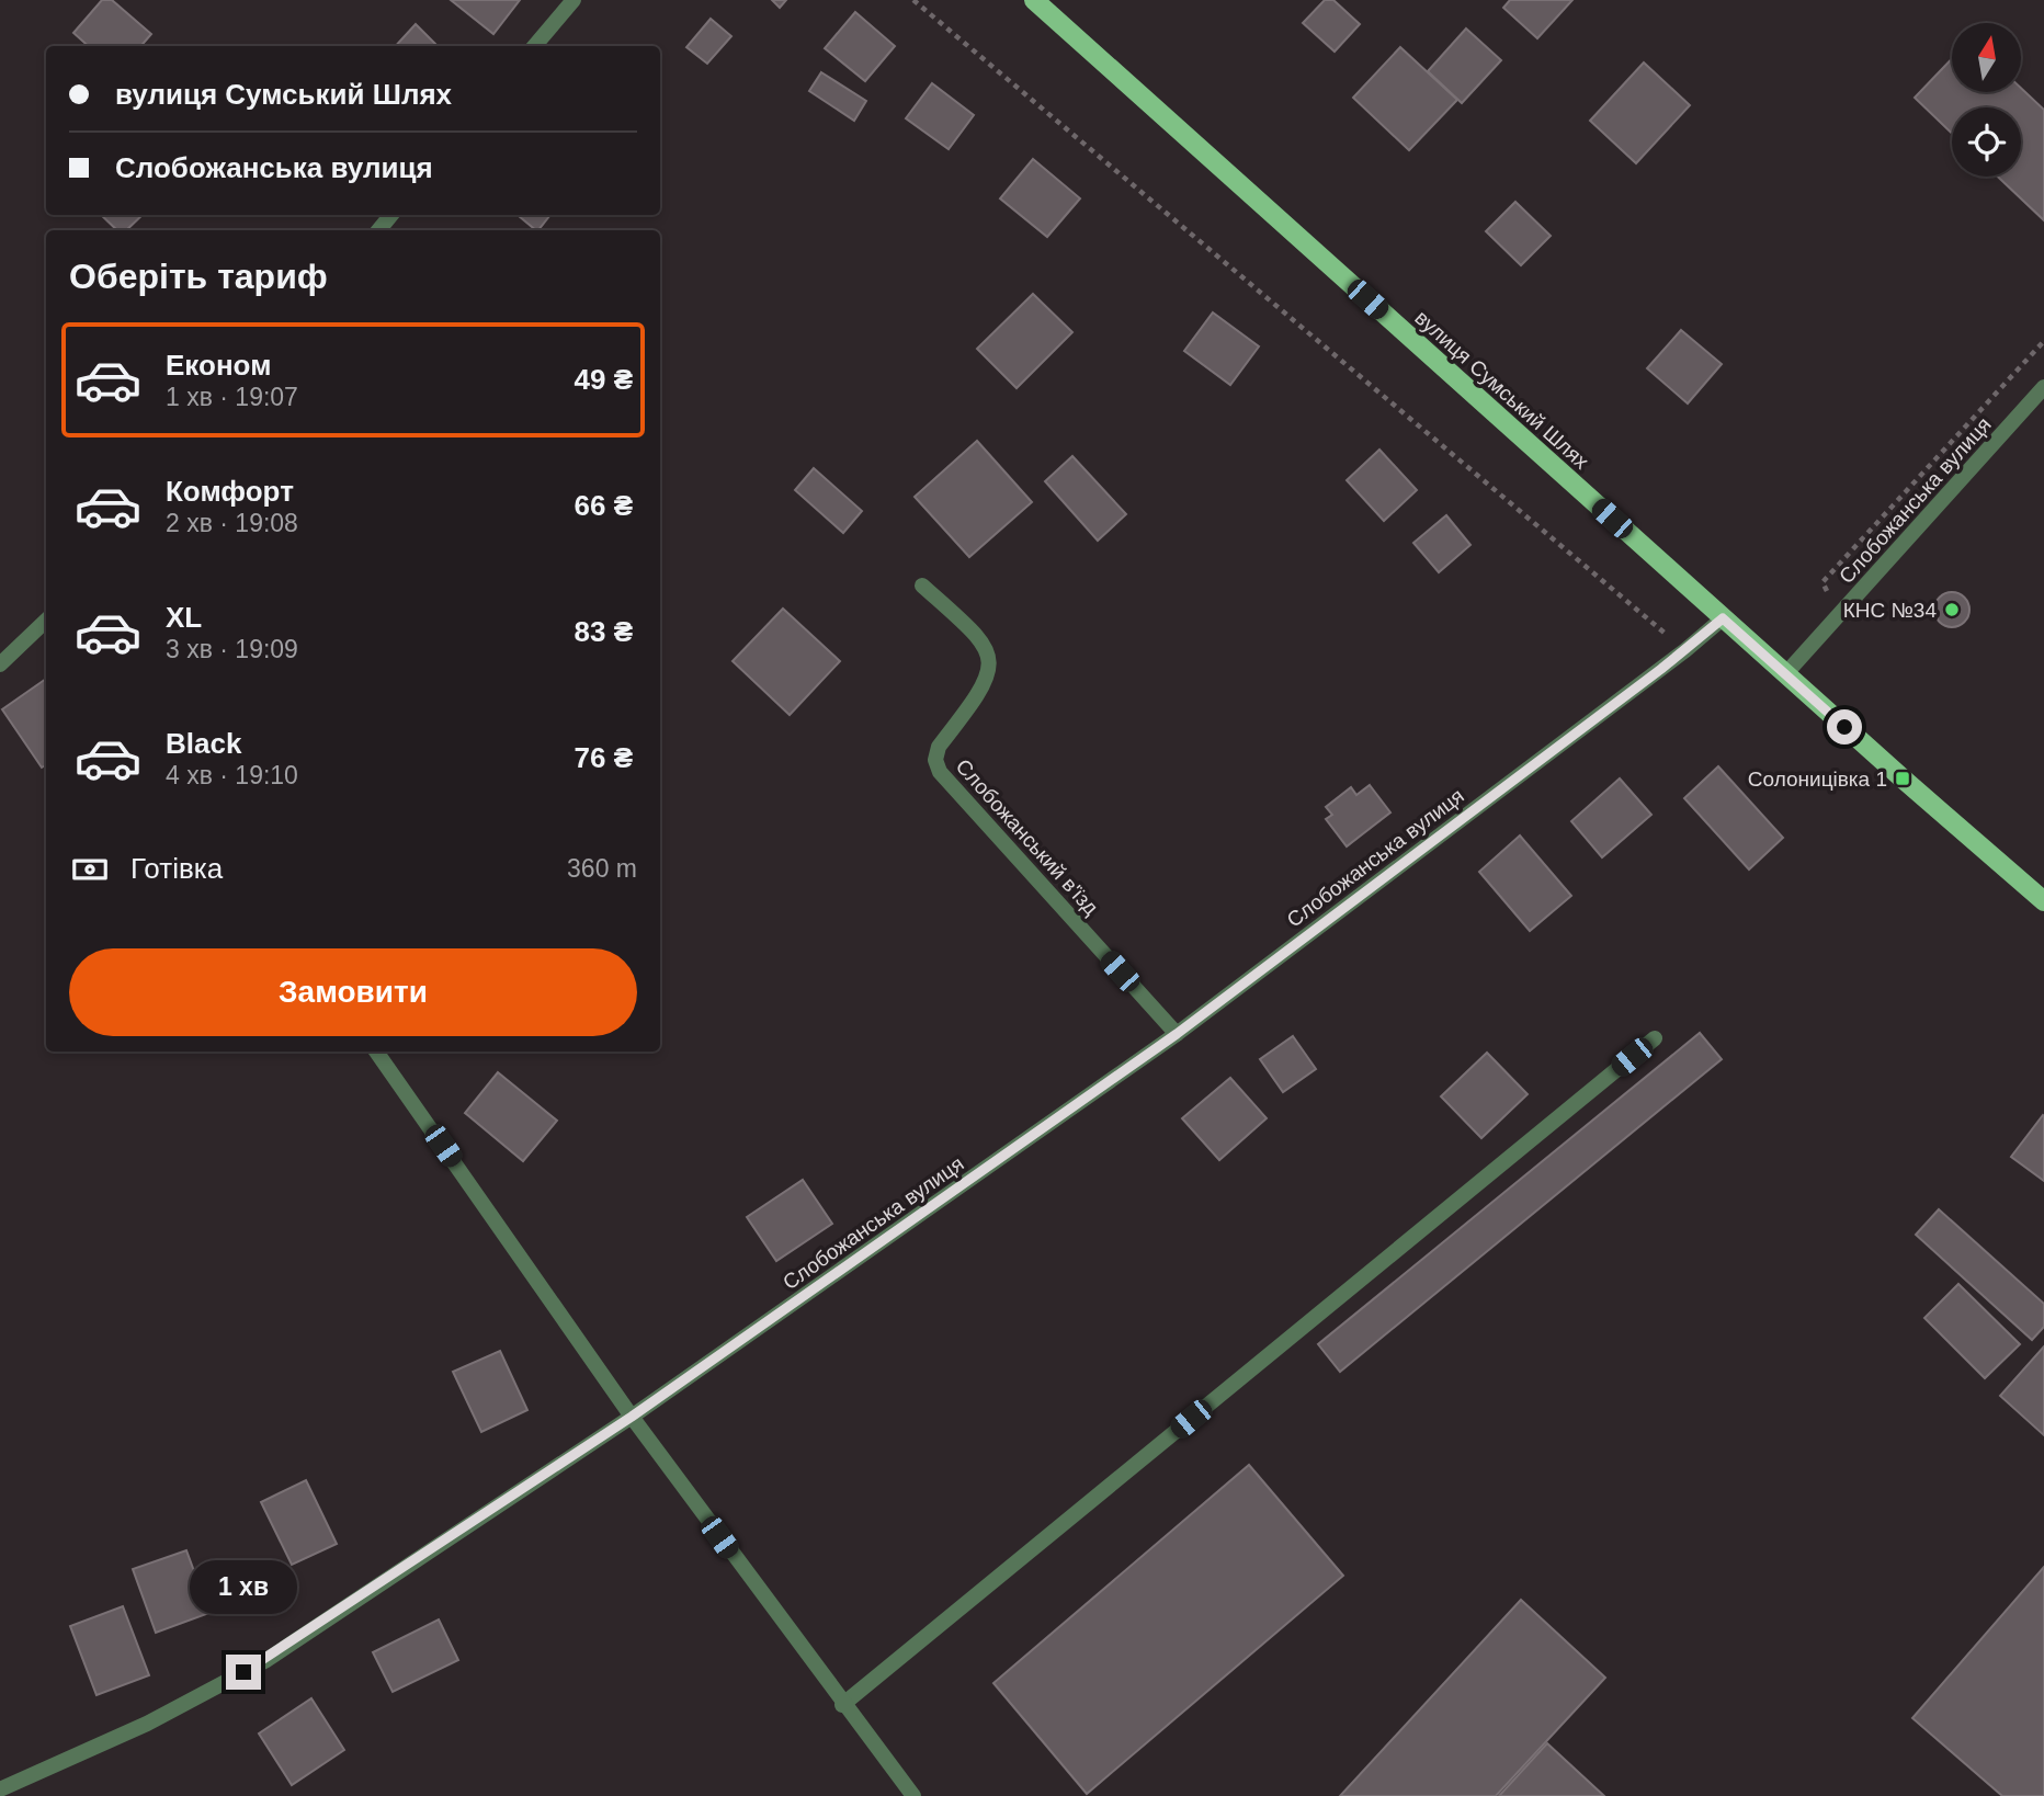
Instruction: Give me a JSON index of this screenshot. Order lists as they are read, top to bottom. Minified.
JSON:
{"streets":{"main road":["вулиця Сумський Шлях"],"street":["Слобожанська вулиця","Слобожанський в'їзд"]},"crossings":[["вулиця Сумський Шлях","Слобожанська вулиця"],["Слобожанська вулиця","Слобожанський в'їзд"]],"places":{"other":["КНС №34"],"transit":["Солоницівка 1"]},"north":"top","page":{"banner":["вулиця Сумський Шлях","Слобожанська вулиця"],"heading":"Оберіть тариф","list":[{"name":"Економ","note":"1 хв · 19:07","value":"49 ₴"},{"name":"Комфорт","note":"2 хв · 19:08","value":"66 ₴"},{"name":"XL","note":"3 хв · 19:09","value":"83 ₴"},{"name":"Black","note":"4 хв · 19:10","value":"76 ₴"}],"pay":["Готівка","360 m"],"buttons":"Замовити","bubble":"1 хв"}}
